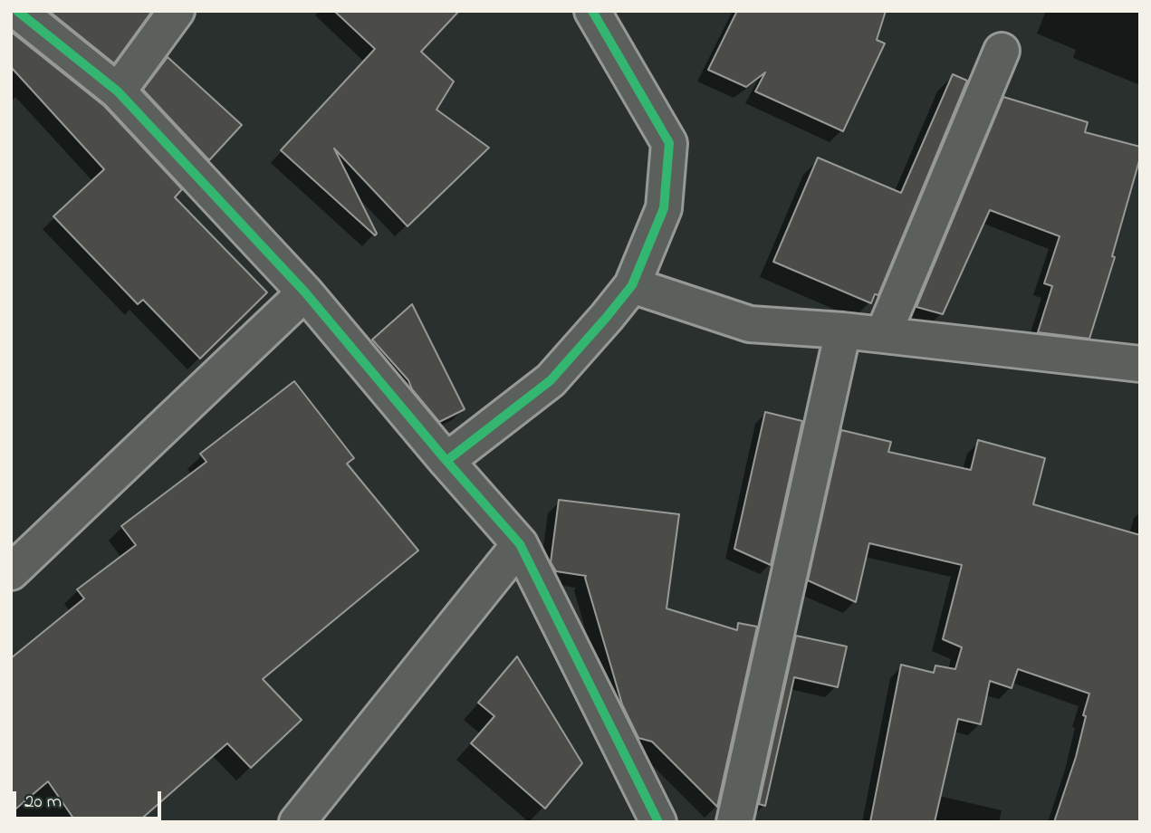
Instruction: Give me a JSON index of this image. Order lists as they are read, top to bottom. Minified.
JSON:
{"scale_bar":"20 m"}
